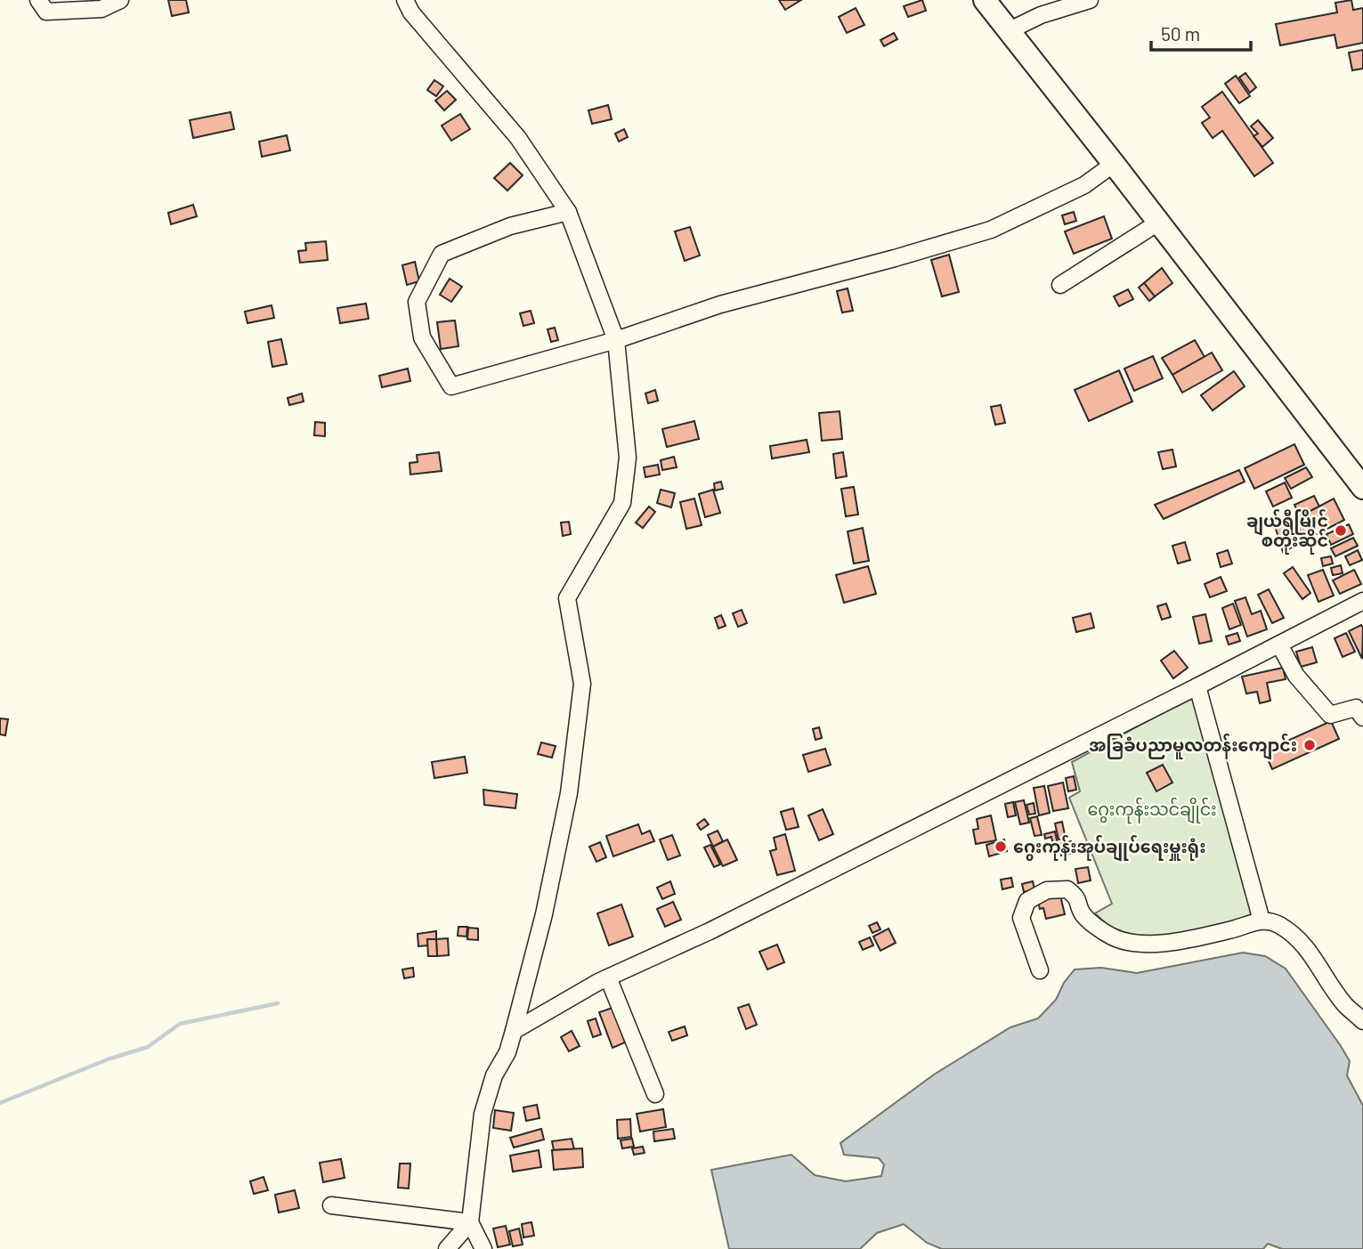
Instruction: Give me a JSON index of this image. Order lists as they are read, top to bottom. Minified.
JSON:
{"parks":["ဂွေးကုန်းသင်ချိုင်း"],"places":["ချယ်ရီမြိုင် စတိုးဆိုင်","အခြခံပညာမူလတန်းကျောင်း","ဂွေးကုန်းအုပ်ချုပ်ရေးမှူးရုံး"],"scale_bar":"50 m"}
